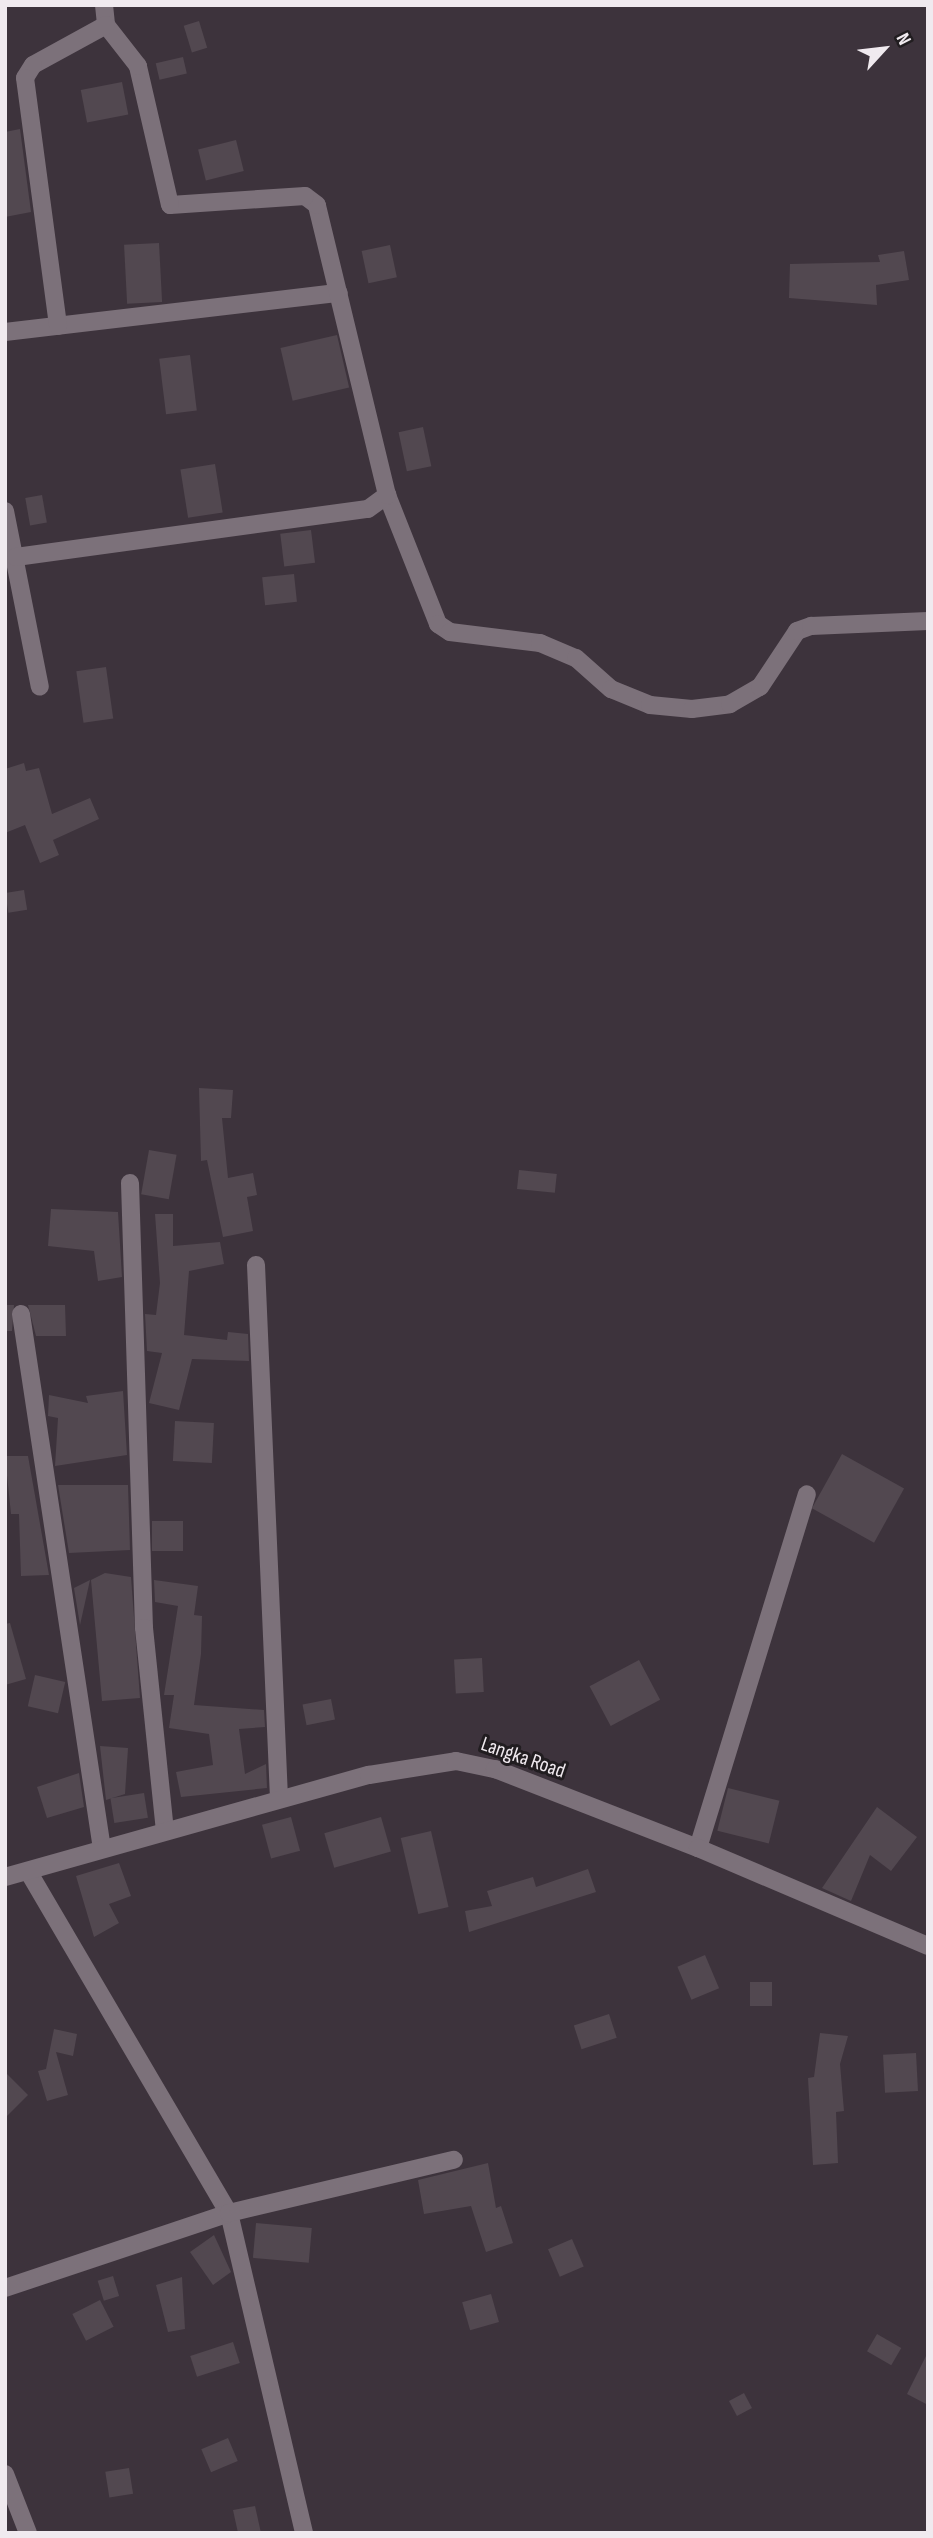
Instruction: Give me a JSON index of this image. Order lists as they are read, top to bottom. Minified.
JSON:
{"streets":{"street":["Langka Road"]},"north":"top right"}
